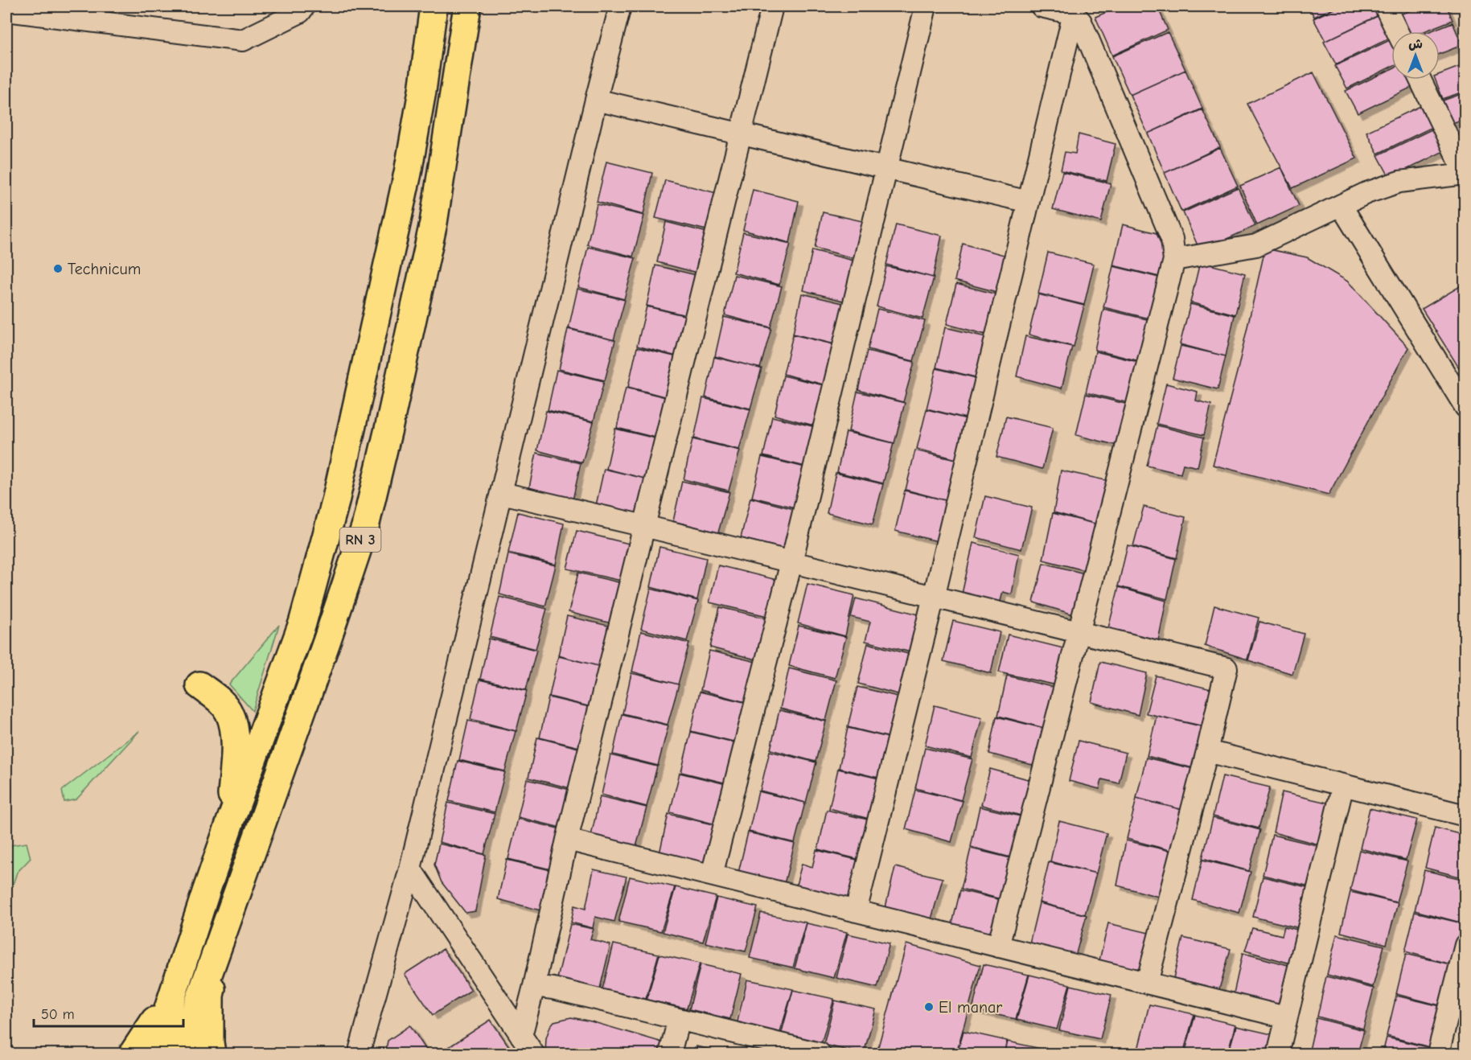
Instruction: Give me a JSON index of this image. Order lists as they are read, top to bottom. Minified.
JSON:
{"streets":{"highway":["RN 3"]},"places":["Technicum","El manar"],"scale_bar":"50 m","north":"top"}
